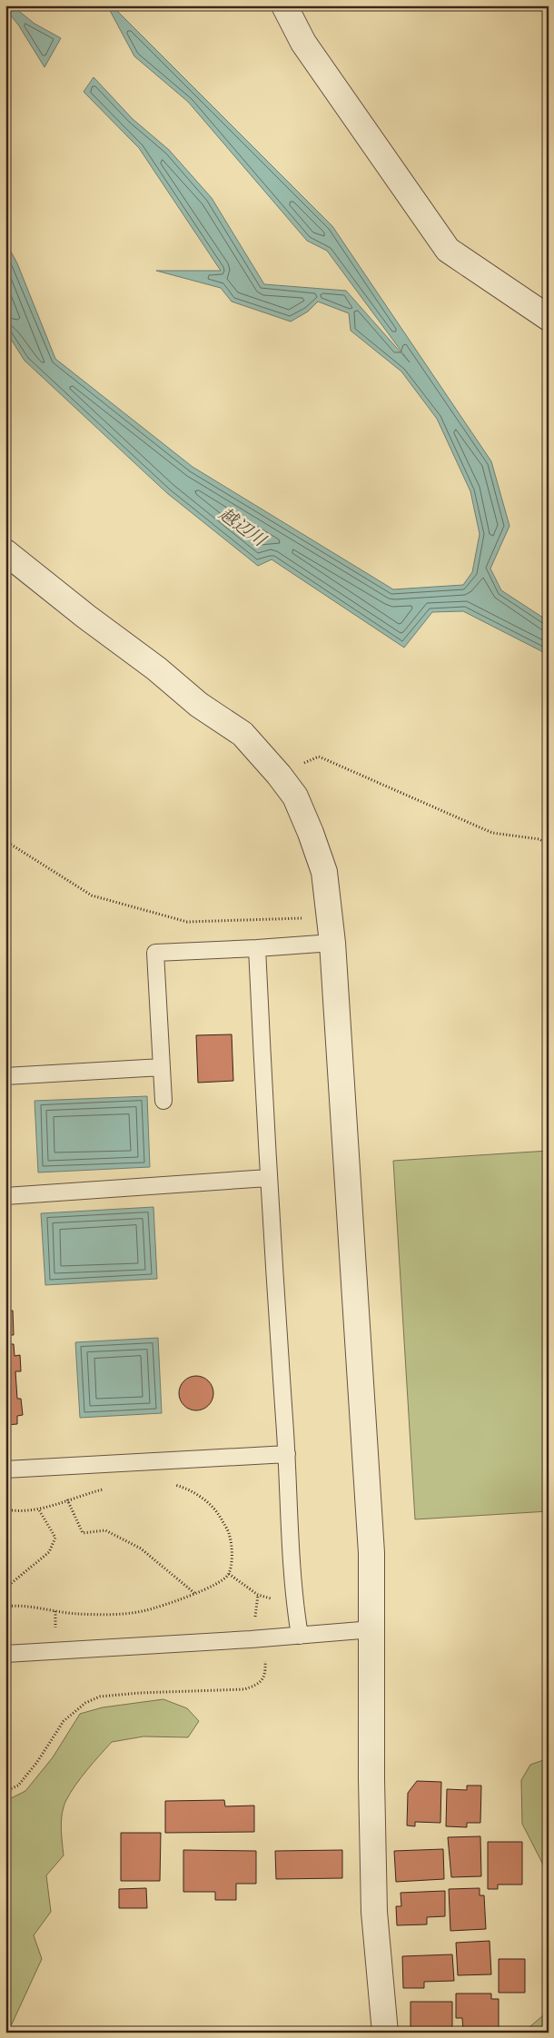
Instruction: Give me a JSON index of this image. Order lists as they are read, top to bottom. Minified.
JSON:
{"water":["越辺川"]}
